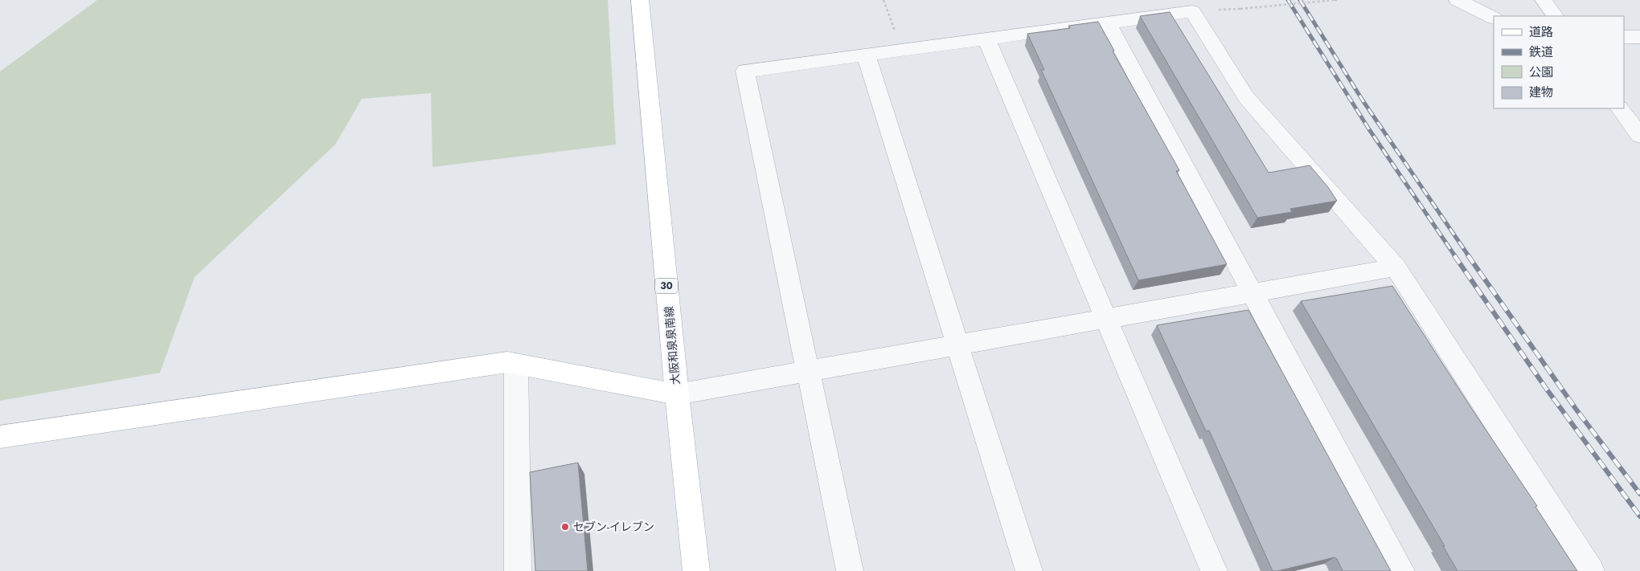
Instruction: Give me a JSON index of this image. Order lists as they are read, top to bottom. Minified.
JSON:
{"streets":{"main road":["30","大阪和泉泉南線"]},"places":["セブン-イレブン"],"legend":["道路","鉄道","公園","建物"]}
